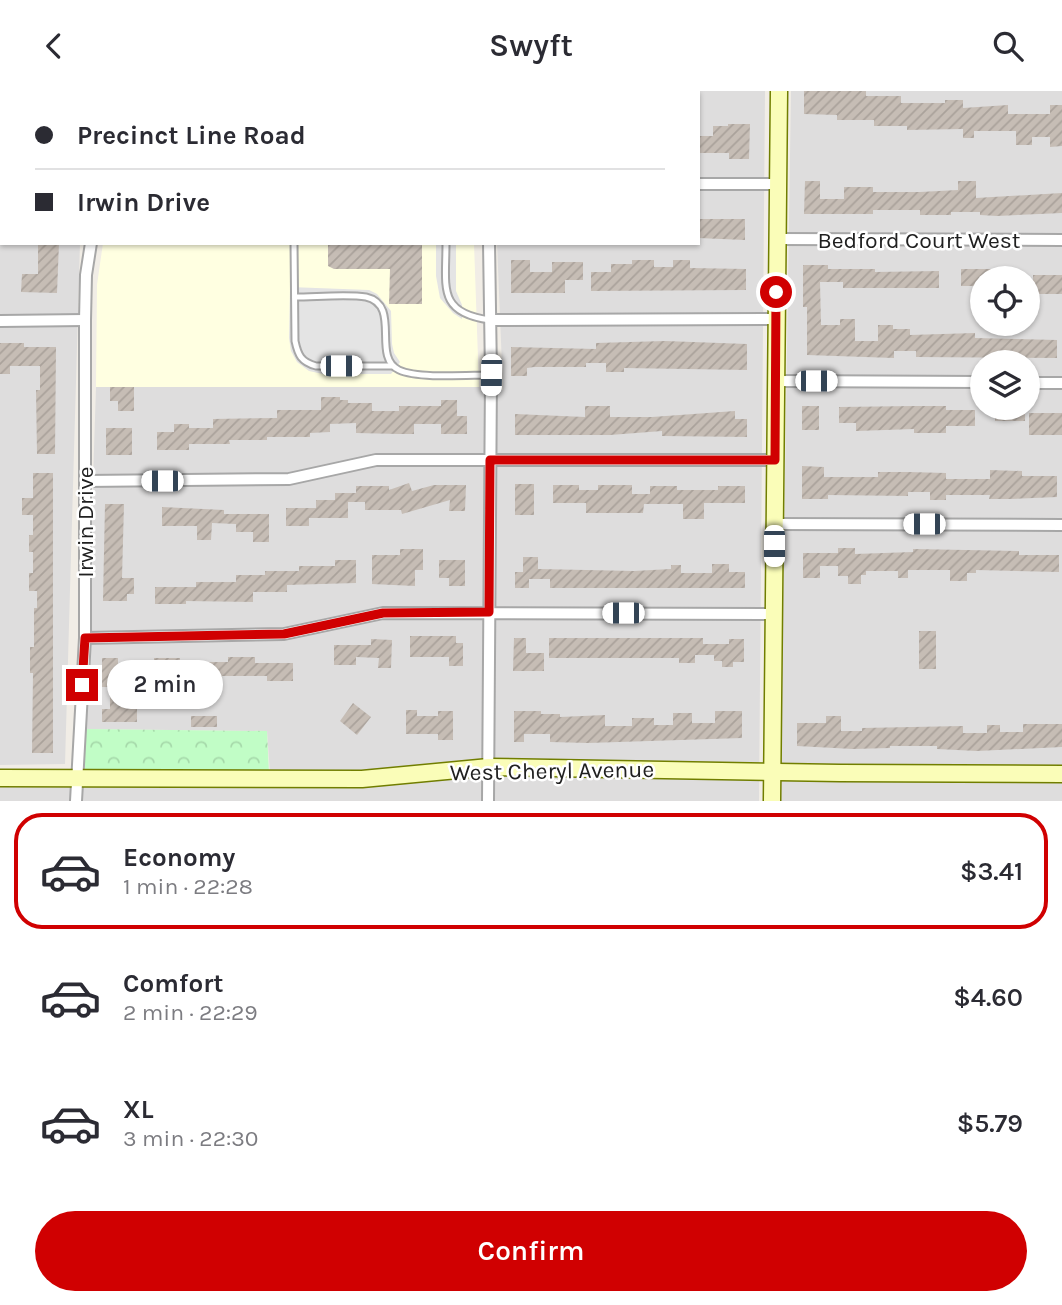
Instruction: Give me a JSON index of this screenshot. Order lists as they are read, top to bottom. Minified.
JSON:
{"streets":{"street":["Bedford Court West","Irwin Drive","West Cheryl Avenue"]},"crossings":[["Irwin Drive","West Cheryl Avenue"]],"page":{"header":"Swyft","banner":["Precinct Line Road","Irwin Drive"],"bubble":"2 min","list":[{"name":"Economy","note":"1 min · 22:28","value":"$3.41"},{"name":"Comfort","note":"2 min · 22:29","value":"$4.60"},{"name":"XL","note":"3 min · 22:30","value":"$5.79"}],"buttons":"Confirm"}}
